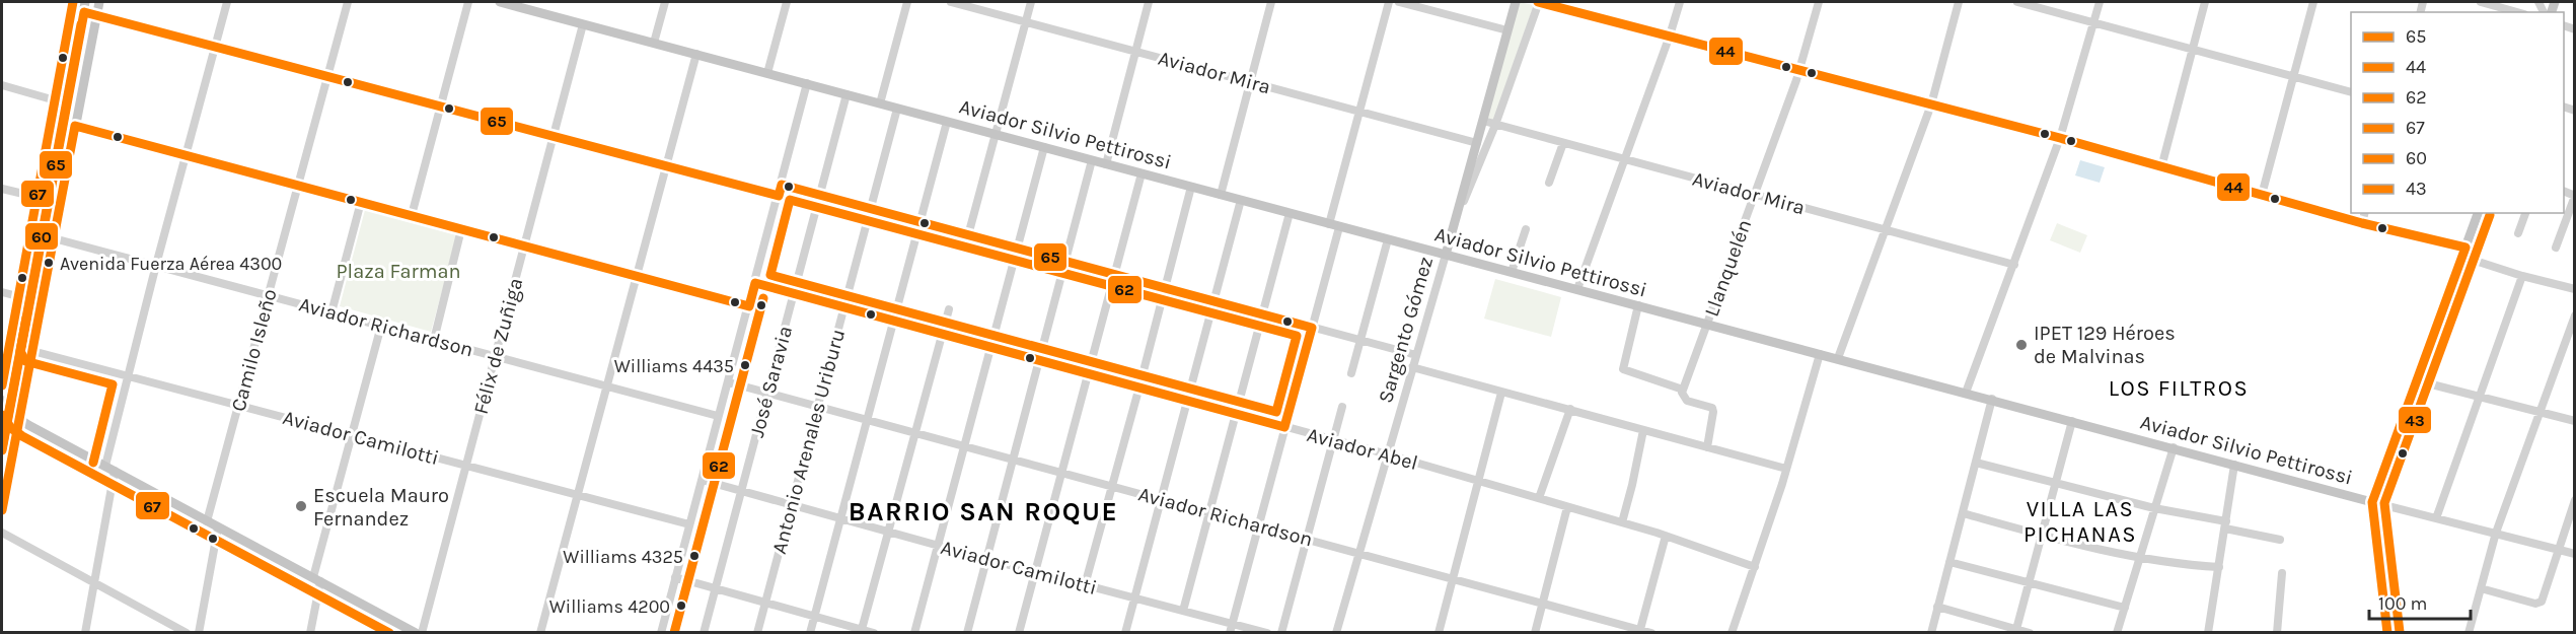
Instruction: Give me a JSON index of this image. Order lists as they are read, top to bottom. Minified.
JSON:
{"streets":{"main road":["Aviador Silvio Pettirossi","Sargento Gómez"],"street":["Aviador Mira","Llanquelén","Aviador Richardson","Félix de Zuñiga","Camilo Isleño","José Saravia","Aviador Camilotti","Antonio Arenales Uriburu","Aviador Abel"]},"crossings":[["Aviador Mira","Llanquelén"],["Aviador Mira","Sargento Gómez"],["Aviador Silvio Pettirossi","Llanquelén"],["Aviador Silvio Pettirossi","Sargento Gómez"],["Aviador Silvio Pettirossi","Félix de Zuñiga"],["Aviador Silvio Pettirossi","José Saravia"],["Aviador Silvio Pettirossi","Antonio Arenales Uriburu"],["Aviador Richardson","Sargento Gómez"],["Aviador Richardson","Félix de Zuñiga"],["Aviador Richardson","Camilo Isleño"],["Aviador Richardson","José Saravia"],["Aviador Richardson","Antonio Arenales Uriburu"],["Sargento Gómez","Aviador Abel"],["Félix de Zuñiga","Aviador Camilotti"],["Camilo Isleño","Aviador Camilotti"],["José Saravia","Aviador Camilotti"],["José Saravia","Aviador Abel"],["Aviador Camilotti","Antonio Arenales Uriburu"],["Antonio Arenales Uriburu","Aviador Abel"]],"districts":["LOS FILTROS","VILLA LAS PICHANAS","BARRIO SAN ROQUE"],"parks":["Plaza Farman"],"places":["Avenida Fuerza Aérea 4300","IPET 129 Héroes de Malvinas","Williams 4435","Escuela Mauro Fernandez","Williams 4325","Williams 4200"],"lines":["transit line 44","transit line 67","transit line 65","transit line 60","transit line 62","transit line 43"],"legend":["65","44","62","67","60","43"],"scale_bar":"100 m"}
